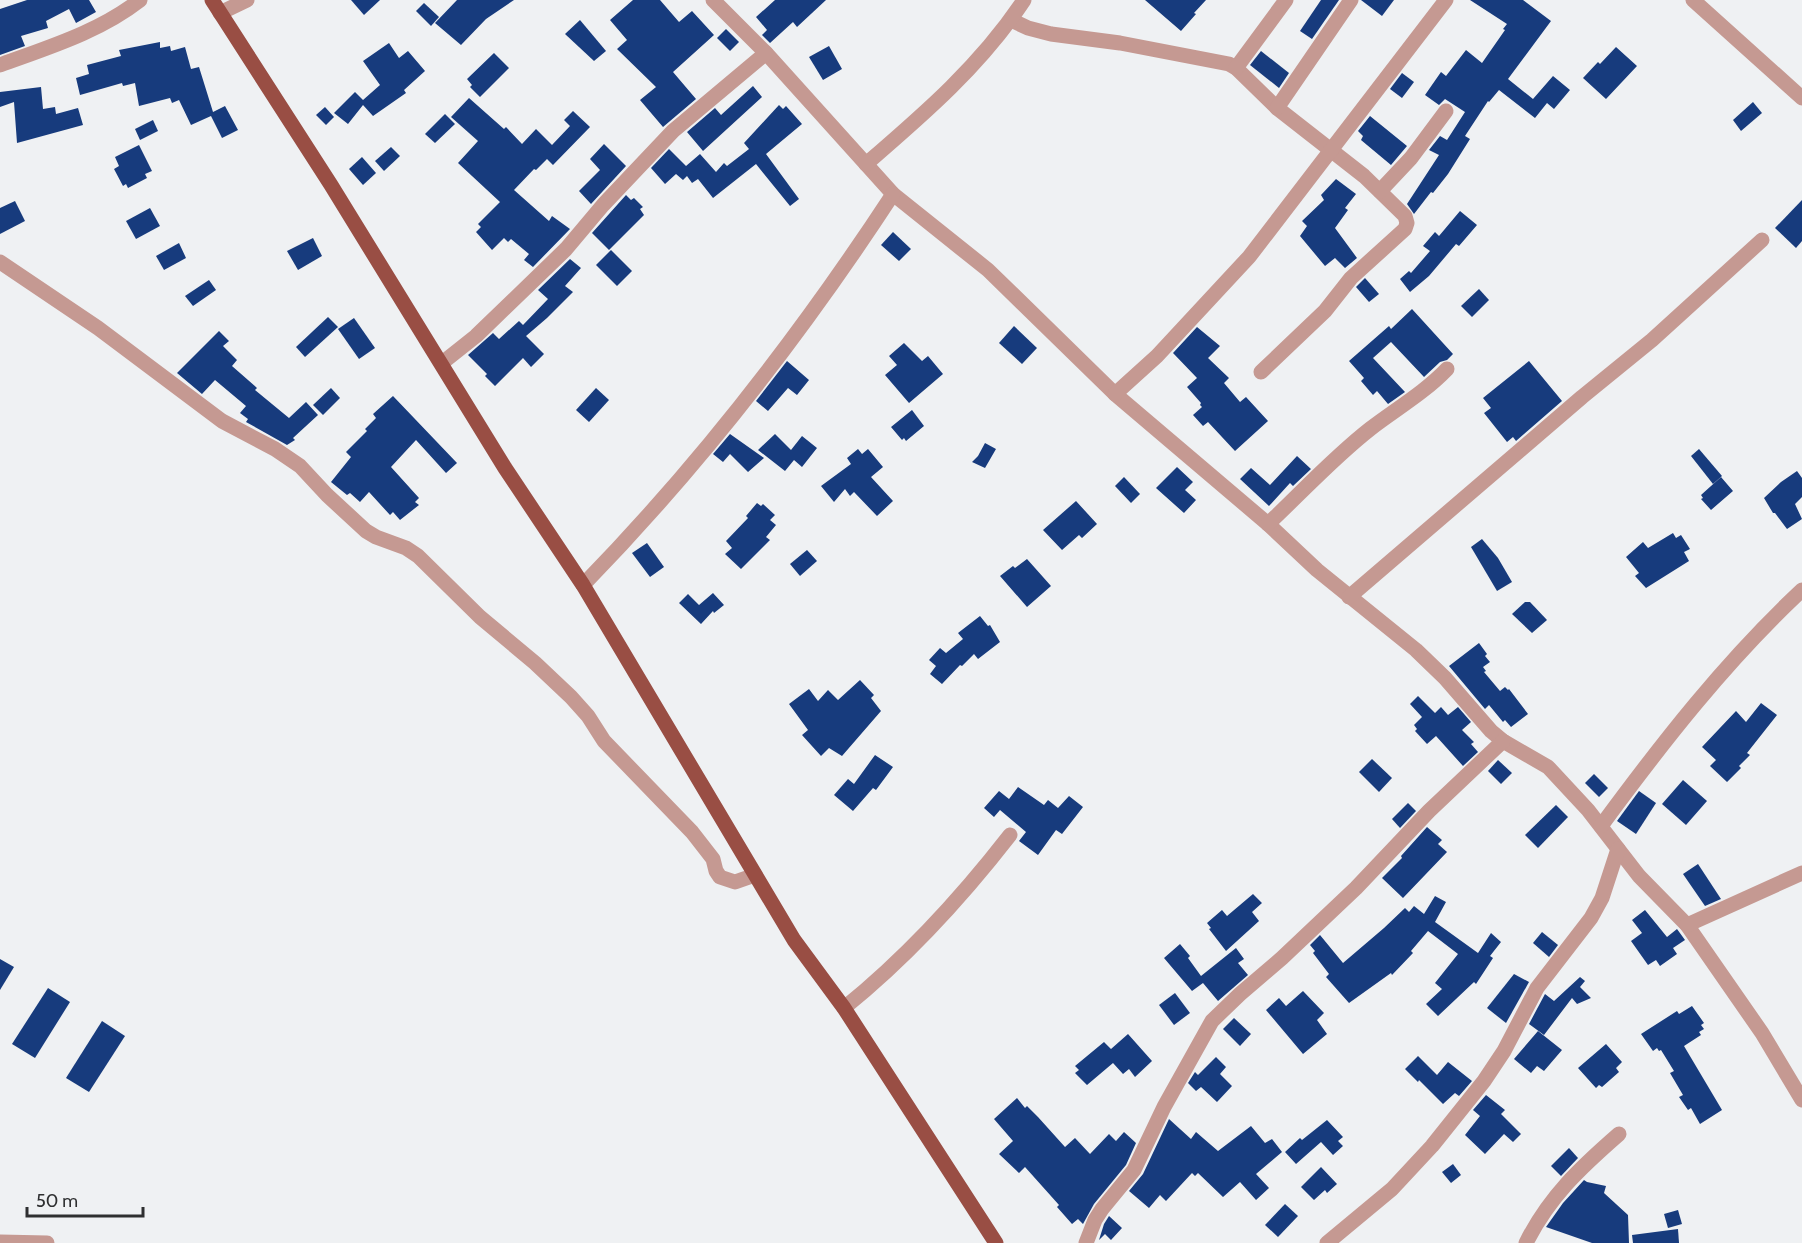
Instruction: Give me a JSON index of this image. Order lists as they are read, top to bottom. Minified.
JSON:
{"scale_bar":"50 m"}
